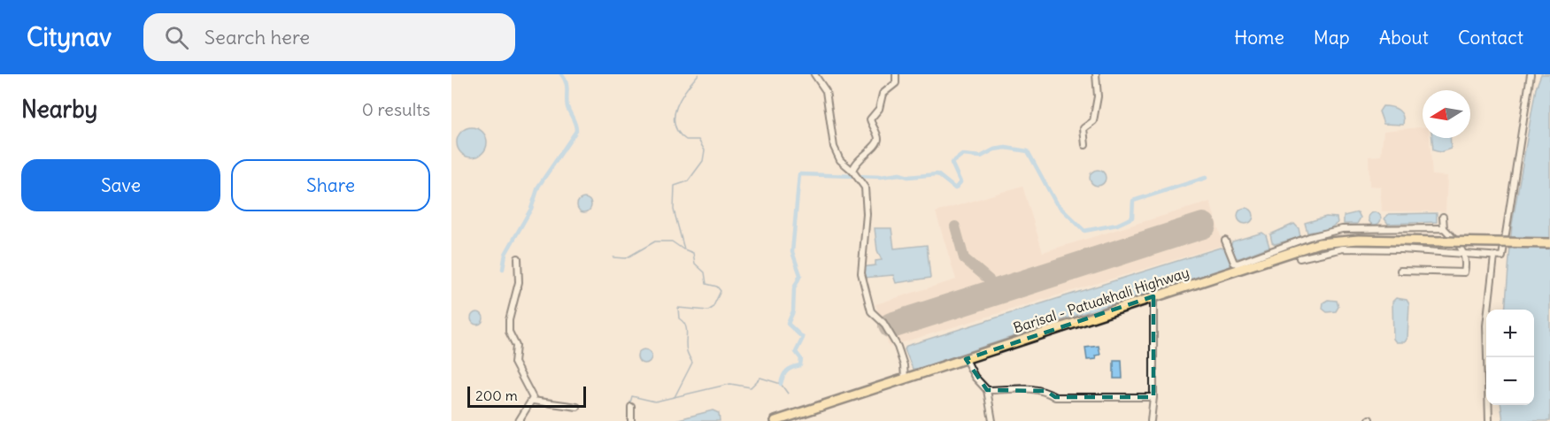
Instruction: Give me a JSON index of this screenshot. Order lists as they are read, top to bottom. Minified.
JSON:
{"streets":{"highway":["Barisal - Patuakhali Highway"]},"scale_bar":"200 m","north":"left","page":{"header":"Citynav","search":"Search here","nav":["Home","Map","About","Contact"],"heading":["Nearby","0 results"],"buttons":["Save","Share"],"map_buttons":["+","−"],"scale":"200 m"}}
